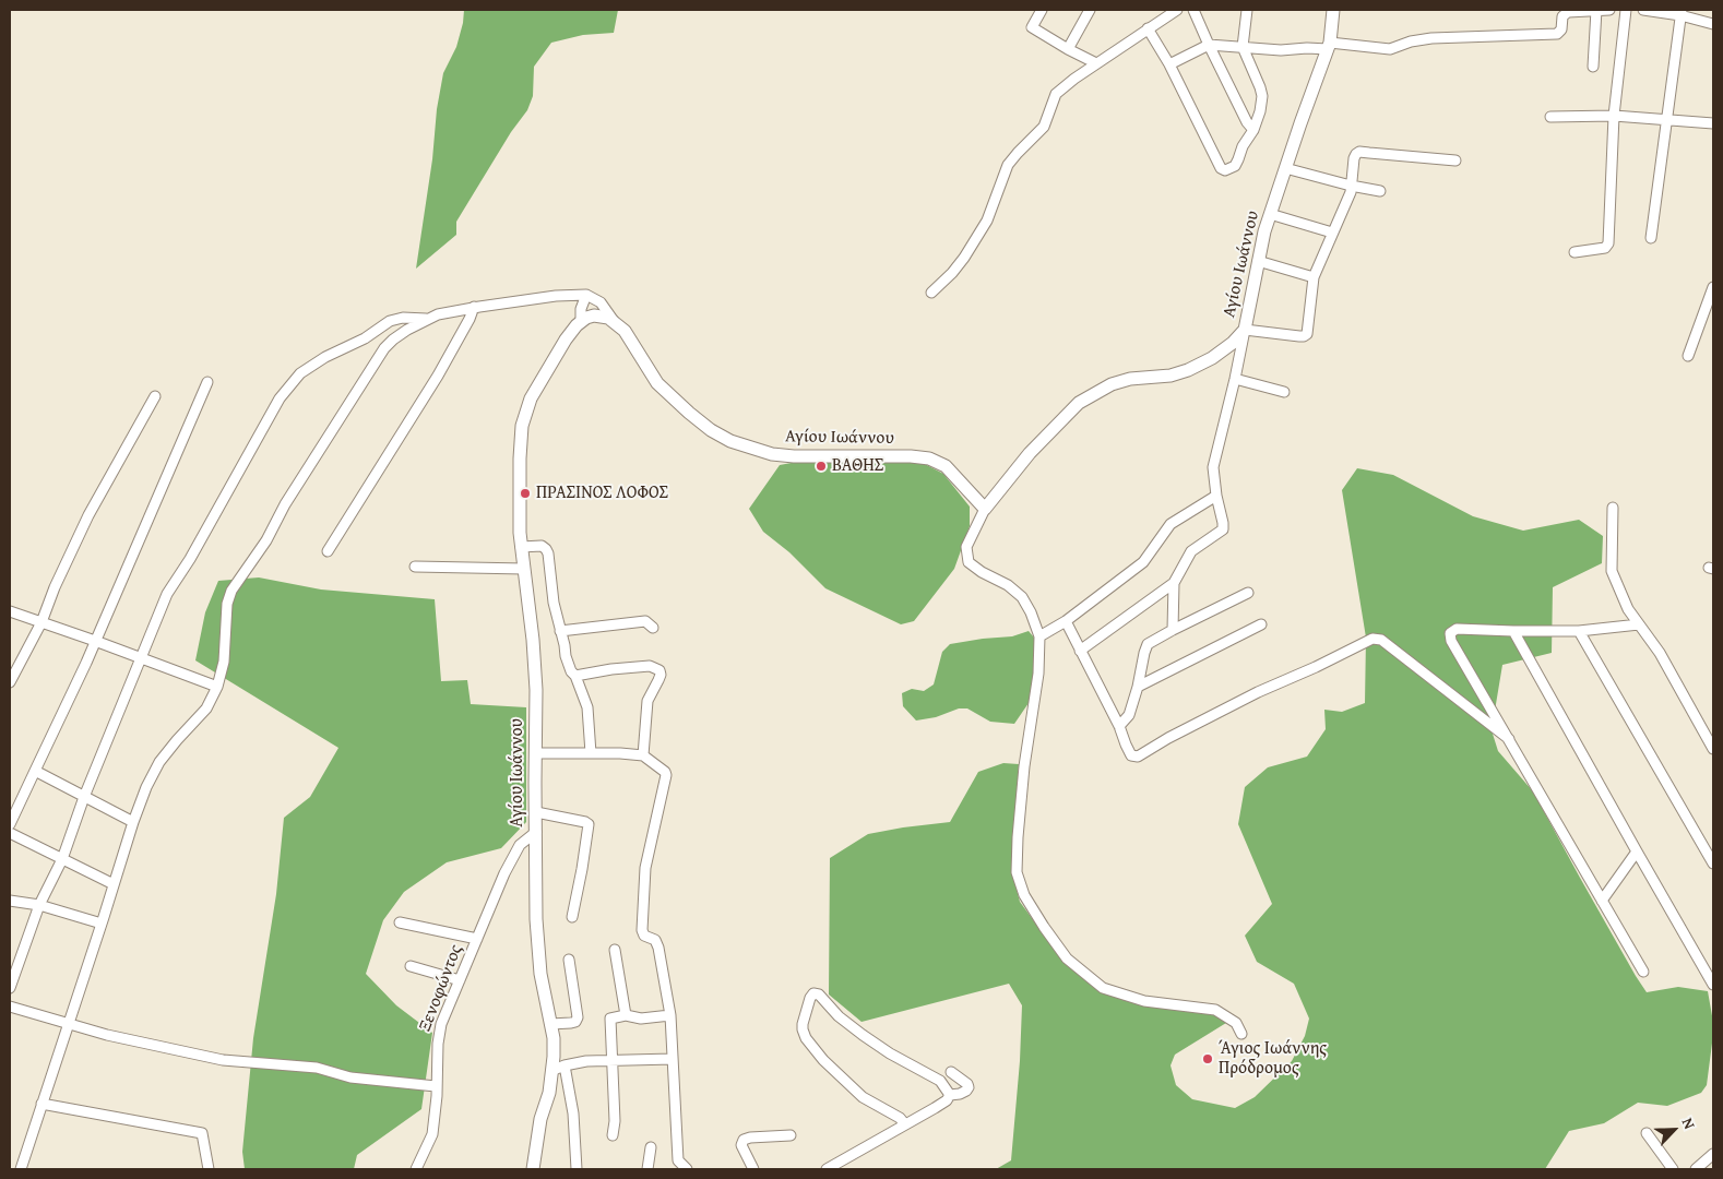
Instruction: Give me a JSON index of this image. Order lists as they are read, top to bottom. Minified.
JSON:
{"streets":{"street":["Αγίου Ιωάννου","Ξενοφώντος"]},"crossings":[["Αγίου Ιωάννου","Ξενοφώντος"]],"places":["ΒΑΘΗΣ","ΠΡΑΣΙΝΟΣ ΛΟΦΟΣ","Άγιος Ιωάννης Πρόδρομος"],"north":"top right"}
